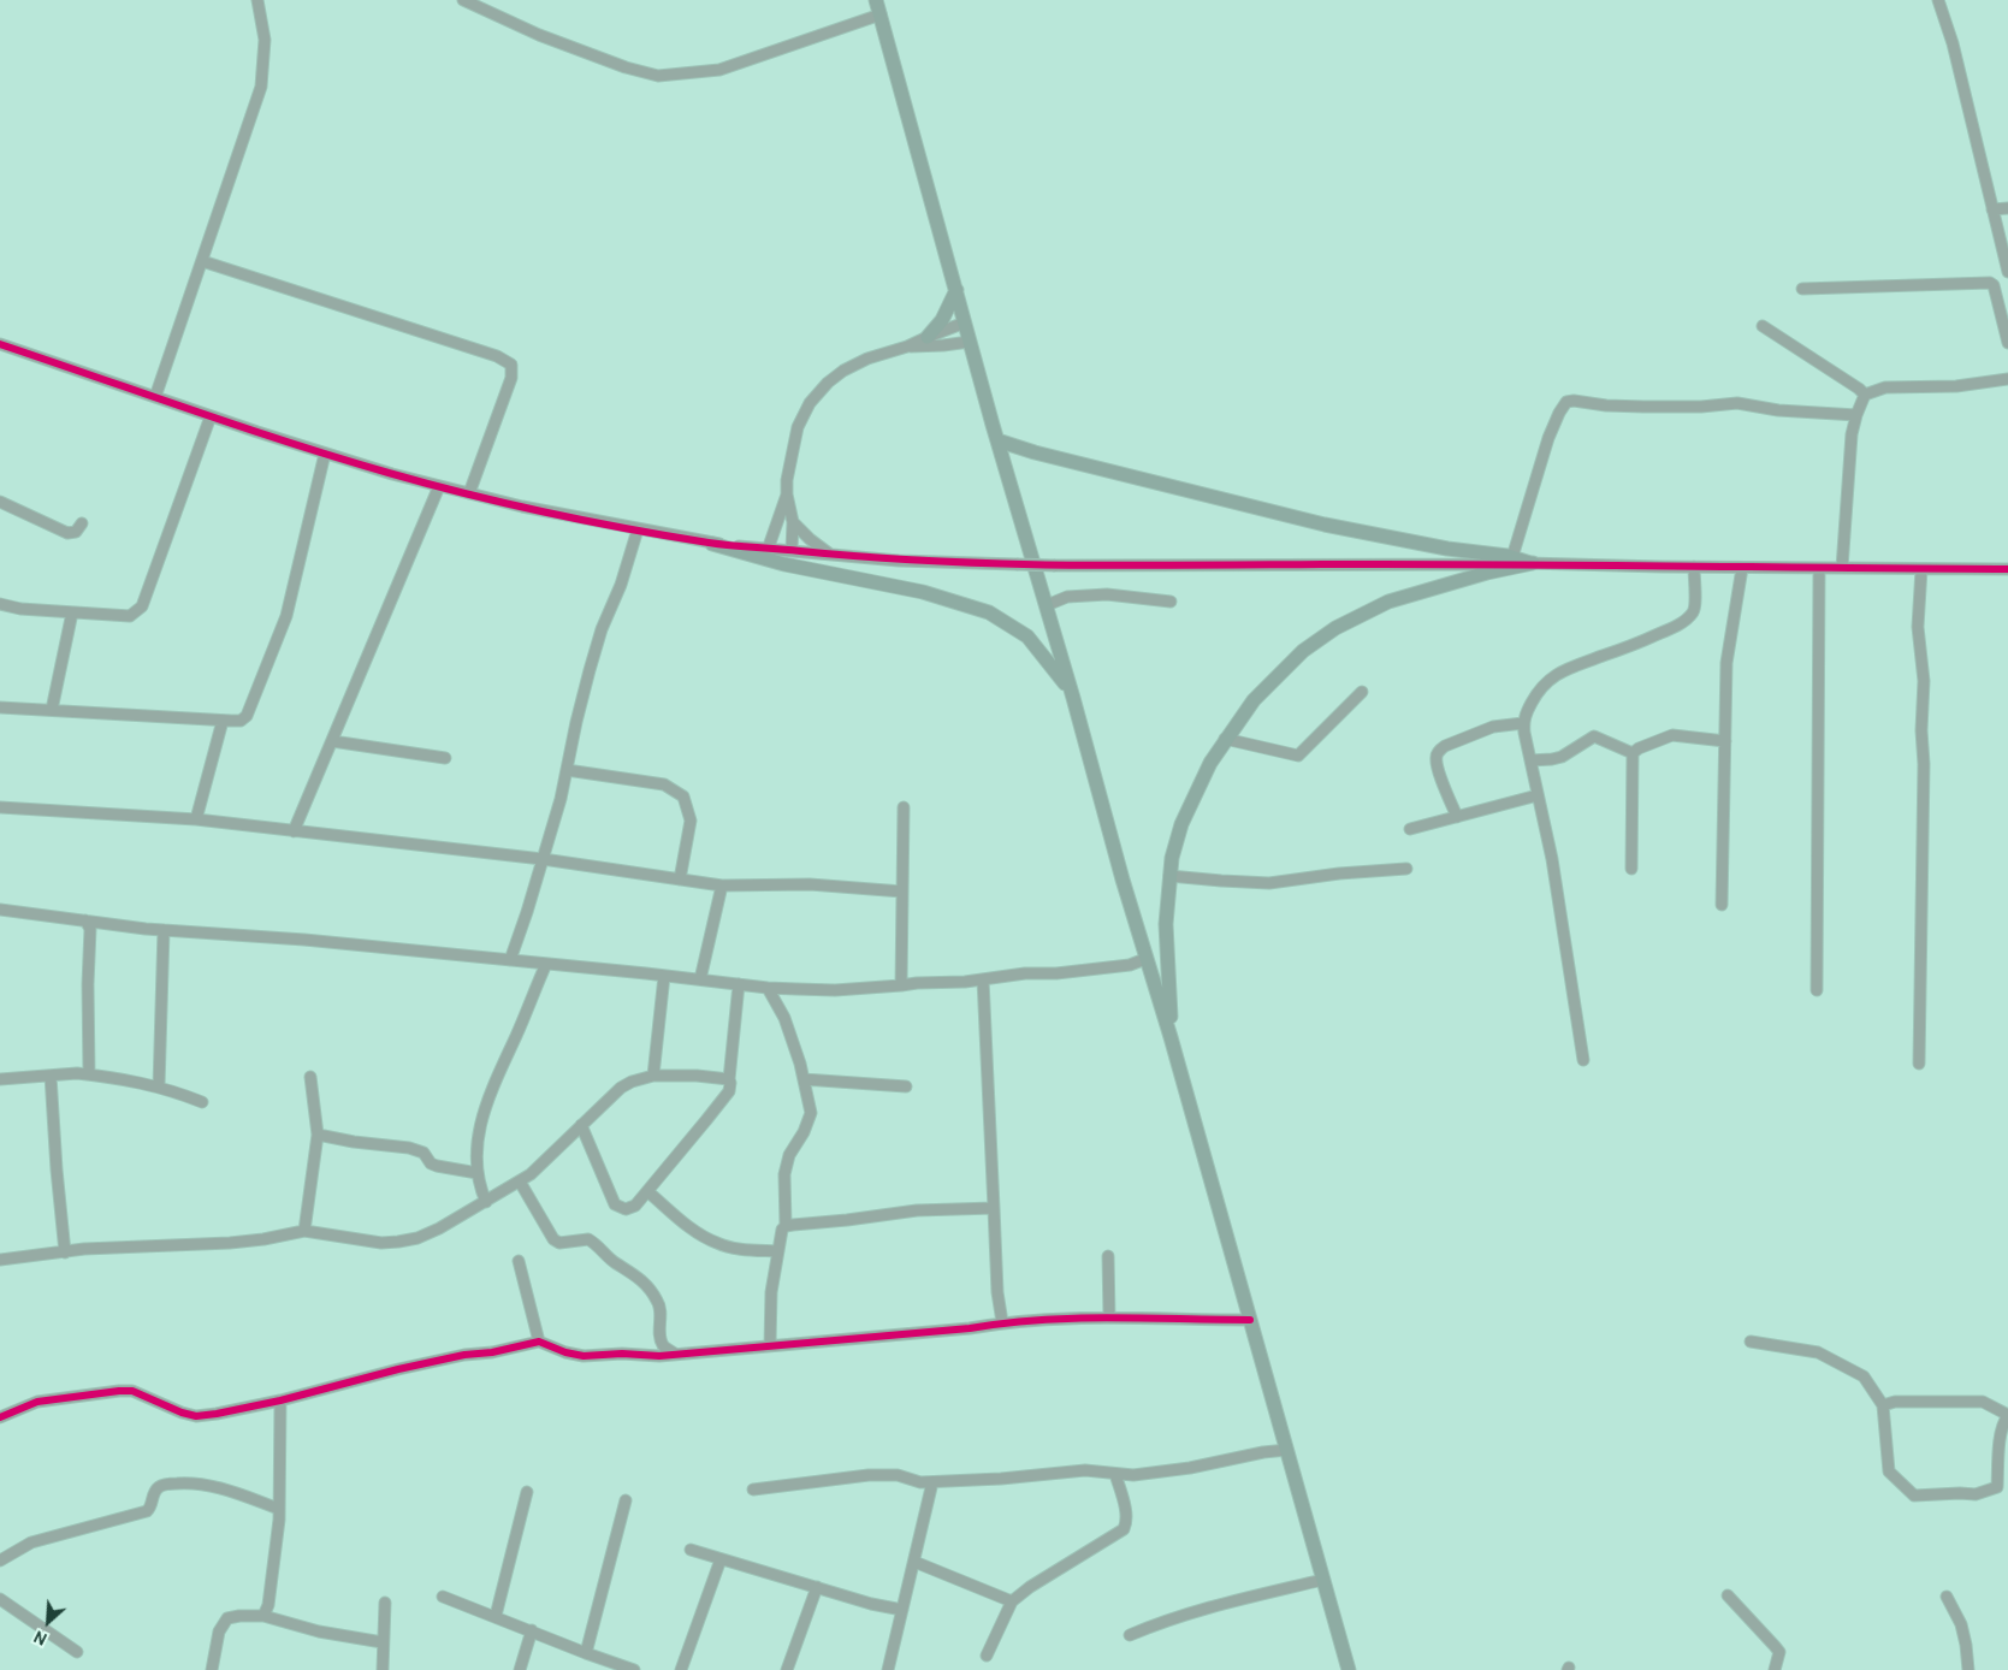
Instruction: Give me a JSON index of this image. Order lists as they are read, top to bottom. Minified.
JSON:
{"north":"bottom left"}
